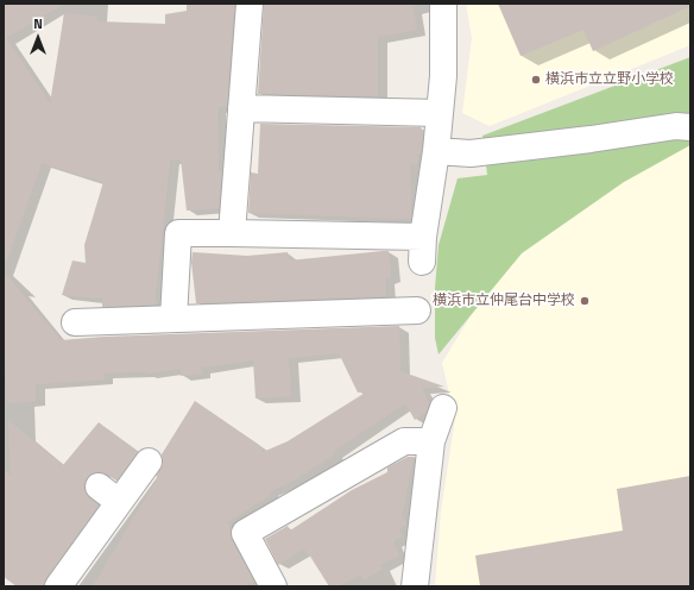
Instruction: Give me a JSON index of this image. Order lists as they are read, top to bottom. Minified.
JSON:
{"places":["横浜市立立野小学校","横浜市立仲尾台中学校"],"north":"top"}
